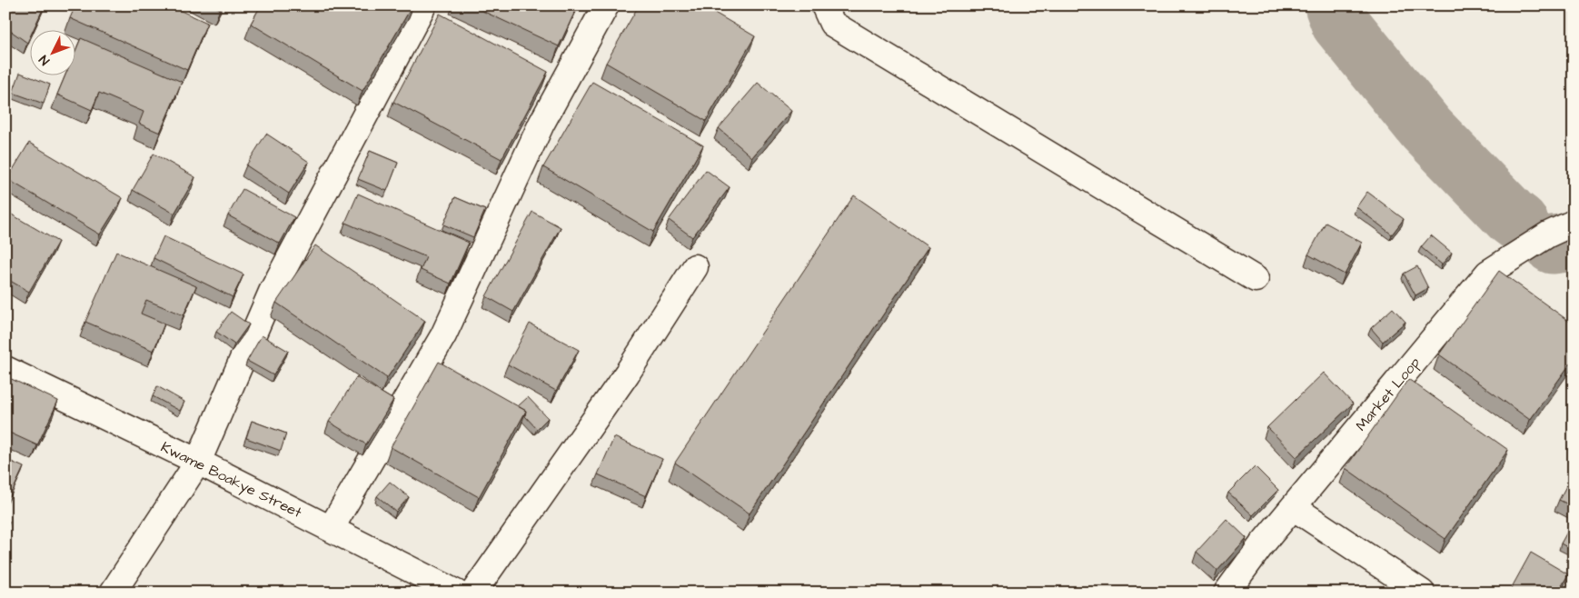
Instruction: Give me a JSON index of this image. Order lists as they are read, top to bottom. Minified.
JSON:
{"streets":{"street":["Market Loop","Kwame Boakye Street"]},"north":"bottom left"}
